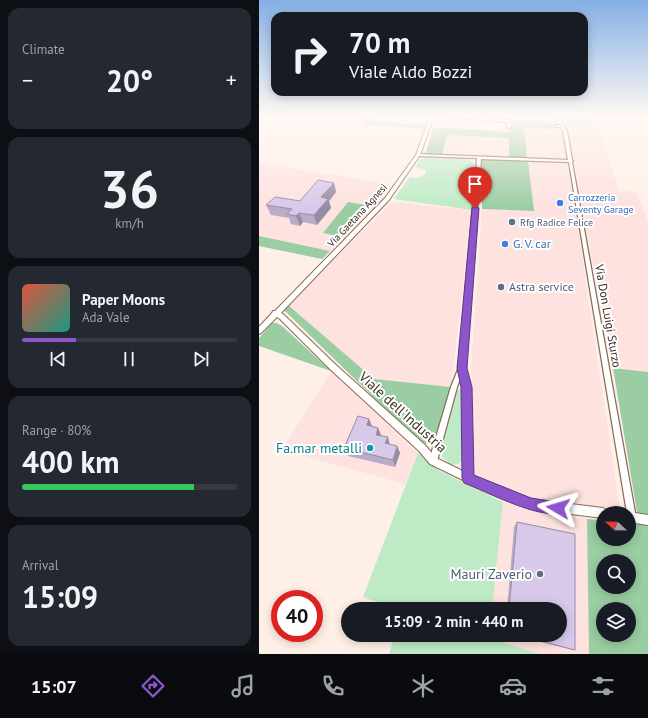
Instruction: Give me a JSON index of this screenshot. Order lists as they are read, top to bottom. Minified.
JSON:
{"streets":{"street":["Via Gaetana Agnesi","Via Don Luigi Sturzo","Viale dell'Industria"]},"crossings":[["Via Gaetana Agnesi","Viale dell'Industria"]],"places":["Carrozzeria Seventy Garage","Rfg Radice Felice","G. V. car","Astra service","Fa.mar metalli","Mauri Zaverio"],"north":"left","page":{"tile":["Climate",["36","km/h"],["Range · 80%","400 km"],["Arrival","15:09"]],"turn":["70 m","Viale Aldo Bozzi"],"heat":["−","20°","+"],"song":["Paper Moons","Ada Vale"],"limit":"40","trip":"15:09 · 2 min · 440 m","tabs":"15:07"}}
